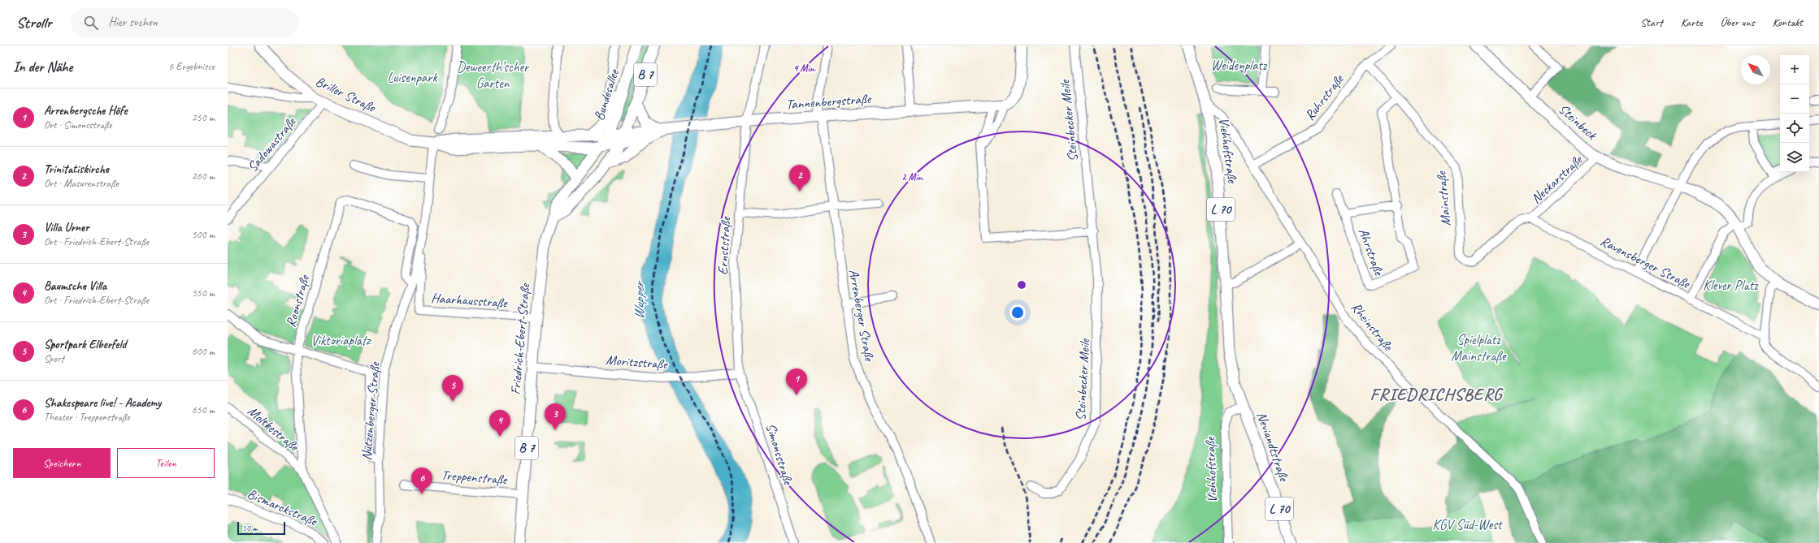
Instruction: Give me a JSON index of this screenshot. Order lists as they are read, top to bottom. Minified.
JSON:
{"streets":{"main road":["B 7","Briller Straße","Bundesallee","Tannenbergstraße","Steinbeck","Viehhofstraße","L 70","Friedrich-Ebert-Straße","Neviandtstraße"],"street":["Ruhrstraße","Steinbecker Meile","Sadowastraße","Neckarstraße","Mainstraße","Ernststraße","Ahrstraße","Ravensberger Straße","Haarhausstraße","Roonstraße","Arrenberger Straße","Rheinstraße","Moritzstraße","Nützenberger Straße","Moltkestraße","Simonsstraße","Treppenstraße","Bismarckstraße"]},"crossings":[["B 7","Briller Straße"],["B 7","Bundesallee"],["B 7","Tannenbergstraße"],["B 7","Friedrich-Ebert-Straße"],["Briller Straße","Bundesallee"],["Briller Straße","Tannenbergstraße"],["Briller Straße","Sadowastraße"],["Briller Straße","Nützenberger Straße"],["Bundesallee","Tannenbergstraße"],["Ruhrstraße","Mainstraße"],["Ruhrstraße","Rheinstraße"],["Tannenbergstraße","Ernststraße"],["Tannenbergstraße","Arrenberger Straße"],["Steinbeck","Neckarstraße"],["Viehhofstraße","Rheinstraße"],["Viehhofstraße","Neviandtstraße"],["Neckarstraße","Mainstraße"],["Neckarstraße","Ravensberger Straße"],["Mainstraße","Ahrstraße"],["Mainstraße","Ravensberger Straße"],["Ernststraße","Moritzstraße"],["Ernststraße","Simonsstraße"],["Haarhausstraße","Friedrich-Ebert-Straße"],["Haarhausstraße","Nützenberger Straße"],["Roonstraße","Nützenberger Straße"],["Roonstraße","Moltkestraße"],["Friedrich-Ebert-Straße","Moritzstraße"],["Friedrich-Ebert-Straße","Treppenstraße"],["Moritzstraße","Simonsstraße"]],"districts":["FRIEDRICHSBERG"],"water":["Wupper"],"parks":["Weidenplatz","Deweerth’scher Garten","Luisenpark","Klever Platz","Spielplatz Mainstraße","Viktoriaplatz","KGV Süd-West"],"scale_bar":"50 m","north":"top left","page":{"header":"Strollr","search":"Hier suchen","nav":["Start","Karte","Über uns","Kontakt"],"heading":["In der Nähe","6 Ergebnisse"],"map_buttons":["+","−"],"list":[{"mark":"1","name":"Arrenbergsche Höfe","note":"Ort · Simonsstraße","value":"250 m"},{"mark":"2","name":"Trinitatiskirche","note":"Ort · Masurenstraße","value":"260 m"},{"mark":"3","name":"Villa Urner","note":"Ort · Friedrich-Ebert-Straße","value":"500 m"},{"mark":"4","name":"Baumsche Villa","note":"Ort · Friedrich-Ebert-Straße","value":"550 m"},{"mark":"5","name":"Sportpark Elberfeld","note":"Sport","value":"600 m"},{"mark":"6","name":"Shakespeare live! - Academy","note":"Theater · Treppenstraße","value":"650 m"}],"pins":["2","1","5","3","4","6"],"buttons":["Speichern","Teilen"],"scale":"50 m"},"rings":["4 Min.","2 Min."]}
